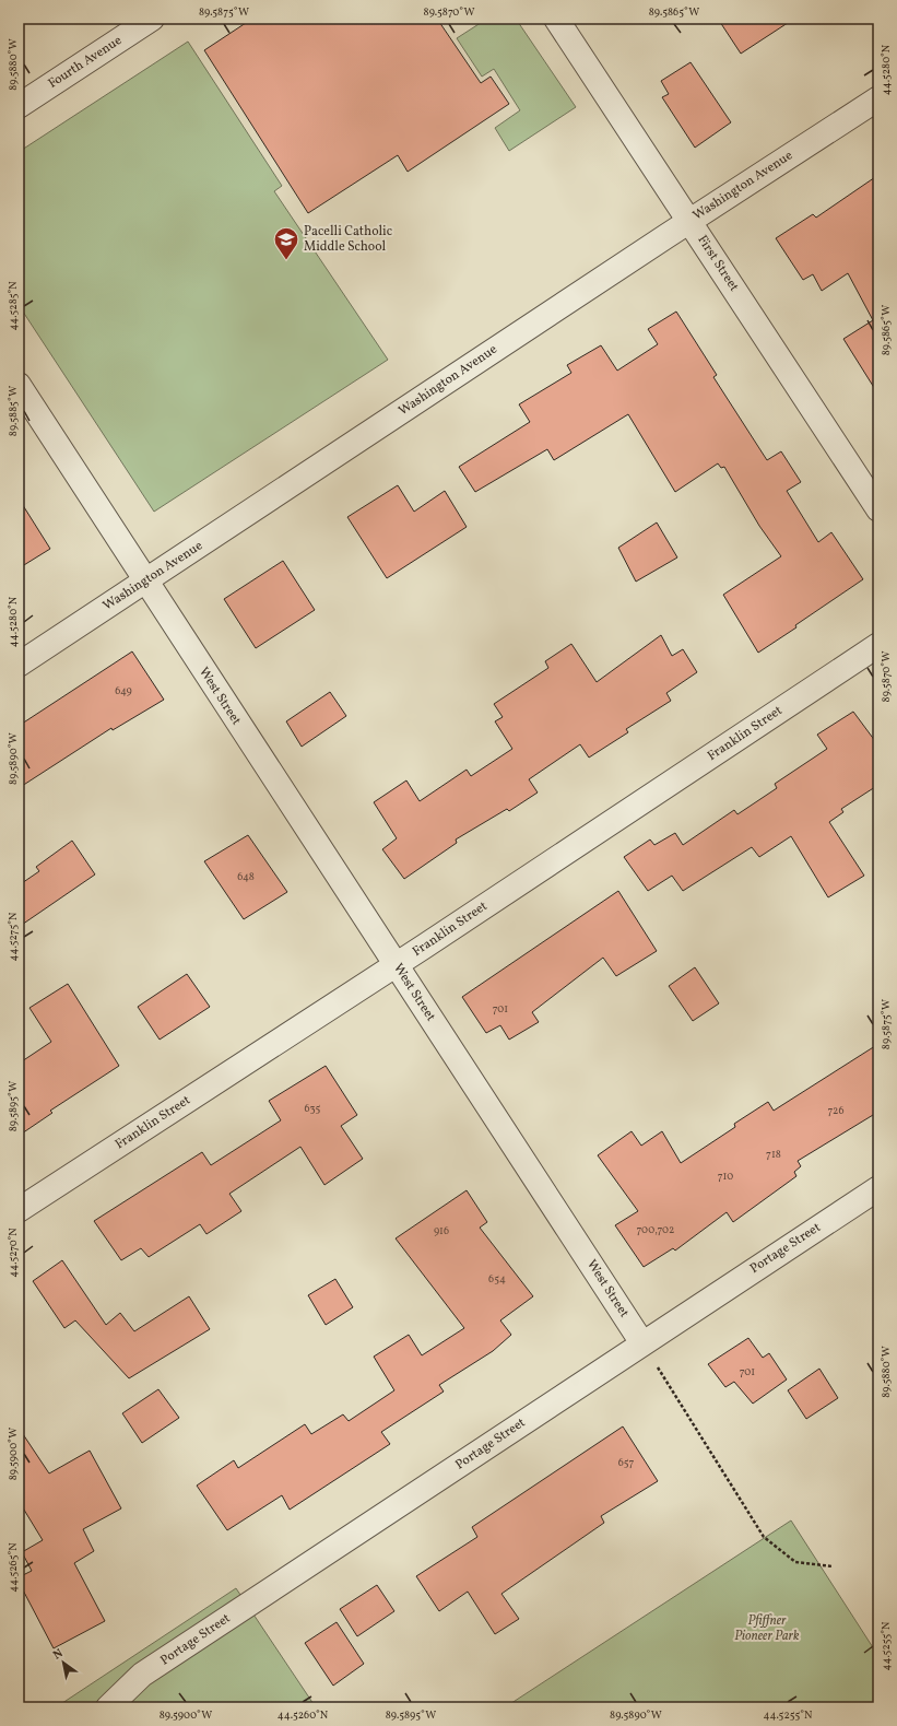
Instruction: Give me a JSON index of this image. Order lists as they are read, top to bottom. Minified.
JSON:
{"streets":{"street":["Fourth Avenue","Washington Avenue","First Street","West Street","Franklin Street","Portage Street"]},"crossings":[["Washington Avenue","First Street"],["Washington Avenue","West Street"],["West Street","Franklin Street"],["West Street","Portage Street"]],"parks":["Pfiffner Pioneer Park"],"places":{"school or university":["Pacelli Catholic Middle School"]},"house_numbers":["649","648","701","635","726","718","710","700,702","916","654","701","657"],"north":"top left","coordinates":["89.5875°W","89.5870°W","89.5865°W","89.5880°W","44.5280°N","44.5285°N","89.5885°W","89.5890°W","44.5275°N","89.5895°W","44.5270°N","89.5900°W","44.5265°N","44.5255°N","44.5260°N"]}
